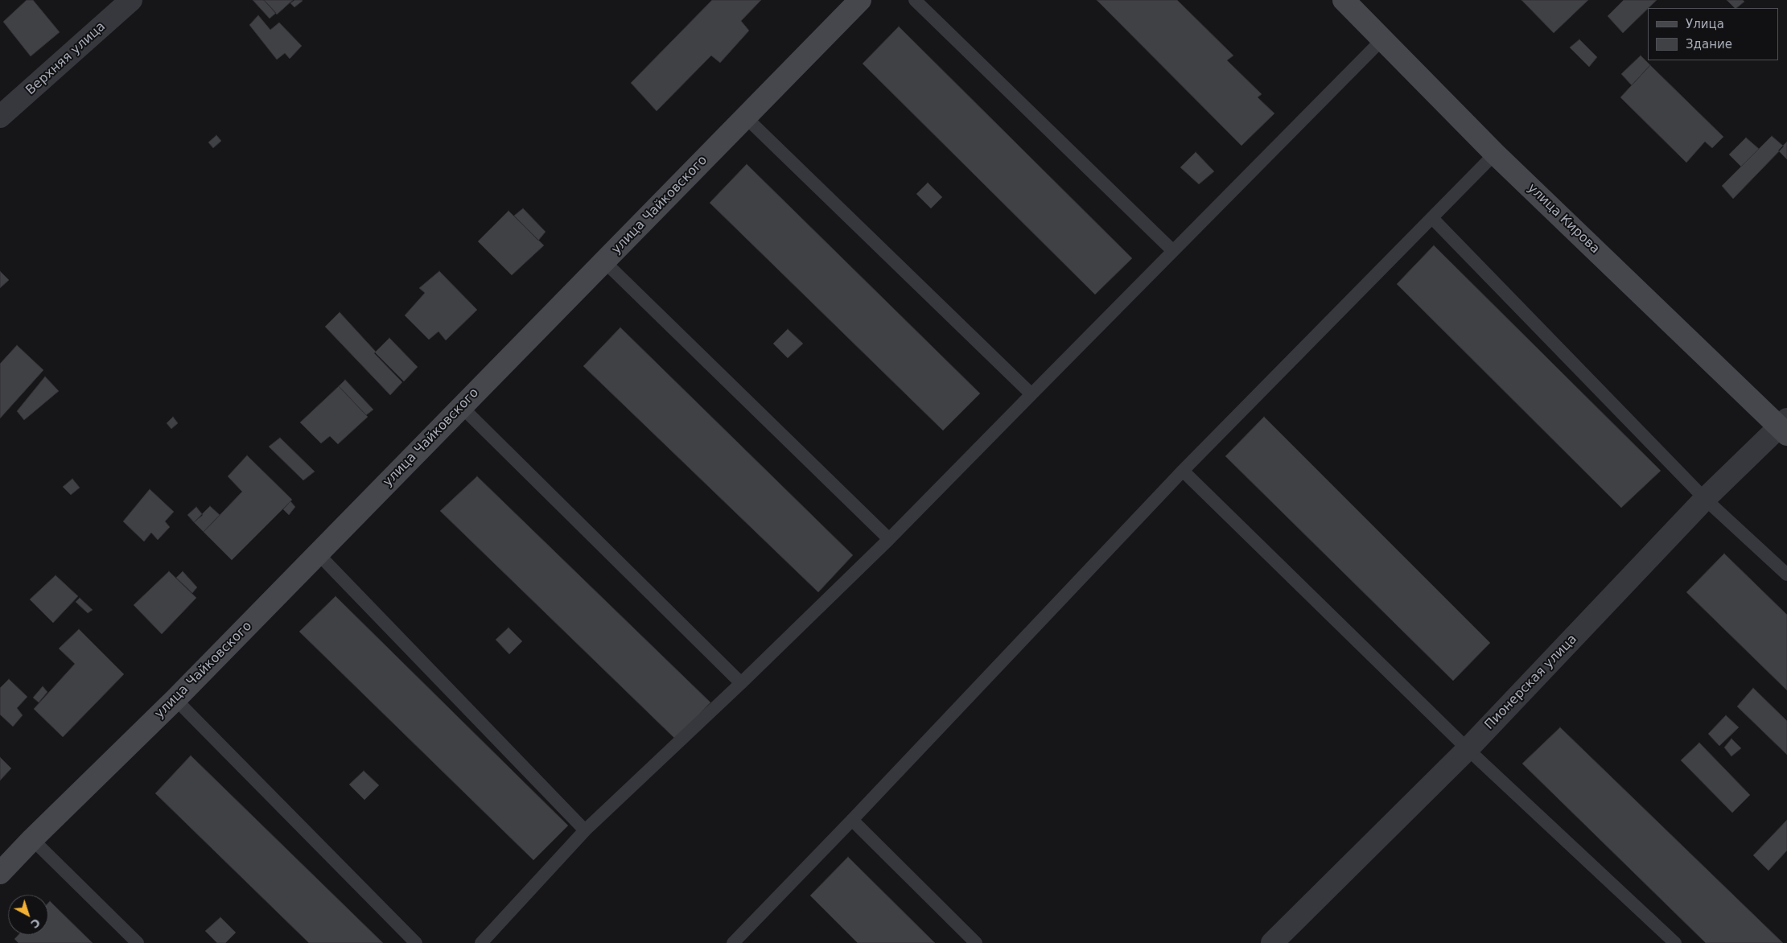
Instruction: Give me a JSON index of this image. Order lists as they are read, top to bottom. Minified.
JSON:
{"streets":{"main road":["улица Чайковского","улица Кирова"],"street":["Верхняя улица","Пионерская улица"]},"crossings":[["улица Кирова","Пионерская улица"]],"legend":["Улица","Здание"],"north":"bottom right"}
